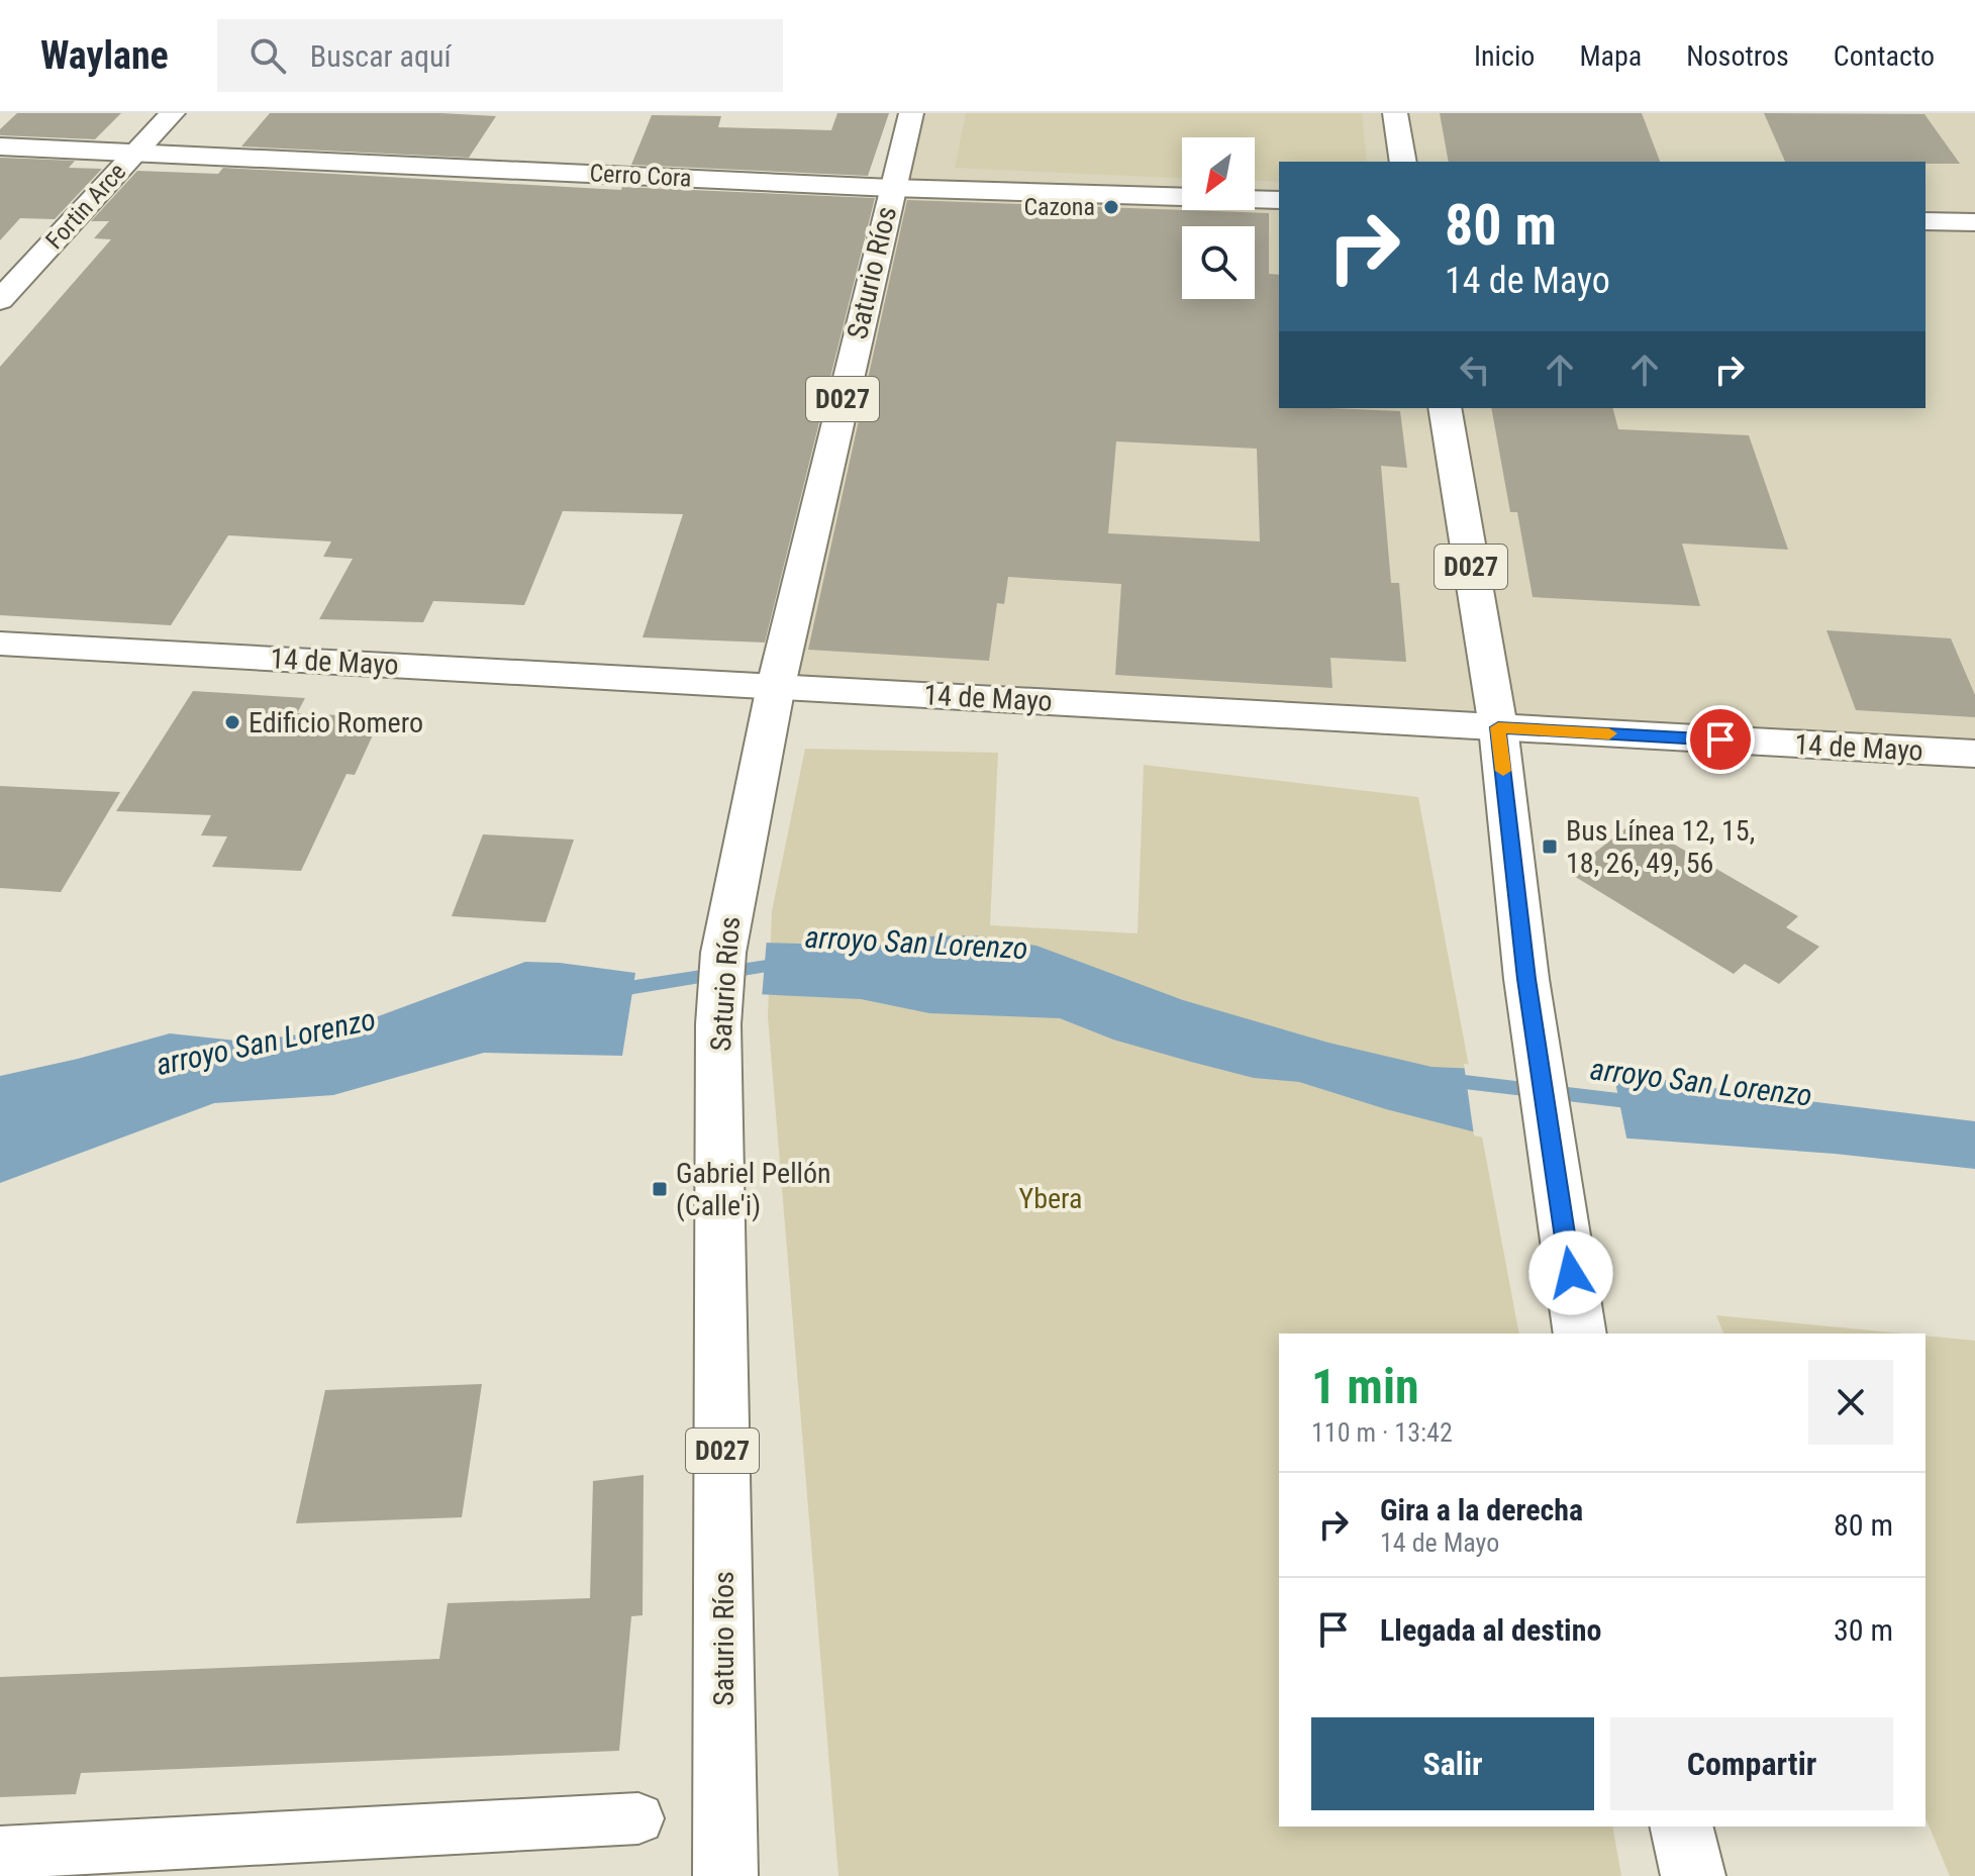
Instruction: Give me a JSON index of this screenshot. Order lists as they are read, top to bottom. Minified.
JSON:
{"streets":{"main road":["Cerro Cora","Fortin Arce","Saturio Ríos","D027","14 de Mayo"]},"crossings":[["Cerro Cora","Fortin Arce"],["Cerro Cora","Saturio Ríos"],["Saturio Ríos","14 de Mayo"],["D027","14 de Mayo"]],"water":["arroyo San Lorenzo"],"parks":["Ybera"],"places":{"other":["Cazona","Edificio Romero"],"transit":["Bus Línea 12, 15, 18, 26, 49, 56","Gabriel Pellón (Calle'i)"]},"north":"bottom left","page":{"header":"Waylane","search":"Buscar aquí","nav":["Inicio","Mapa","Nosotros","Contacto"],"turn":["80 m","14 de Mayo"],"heading":["1 min","110 m · 13:42"],"list":[{"name":"Gira a la derecha","note":"14 de Mayo","value":"80 m"},{"name":"Llegada al destino","value":"30 m"}],"buttons":["Salir","Compartir"]}}
